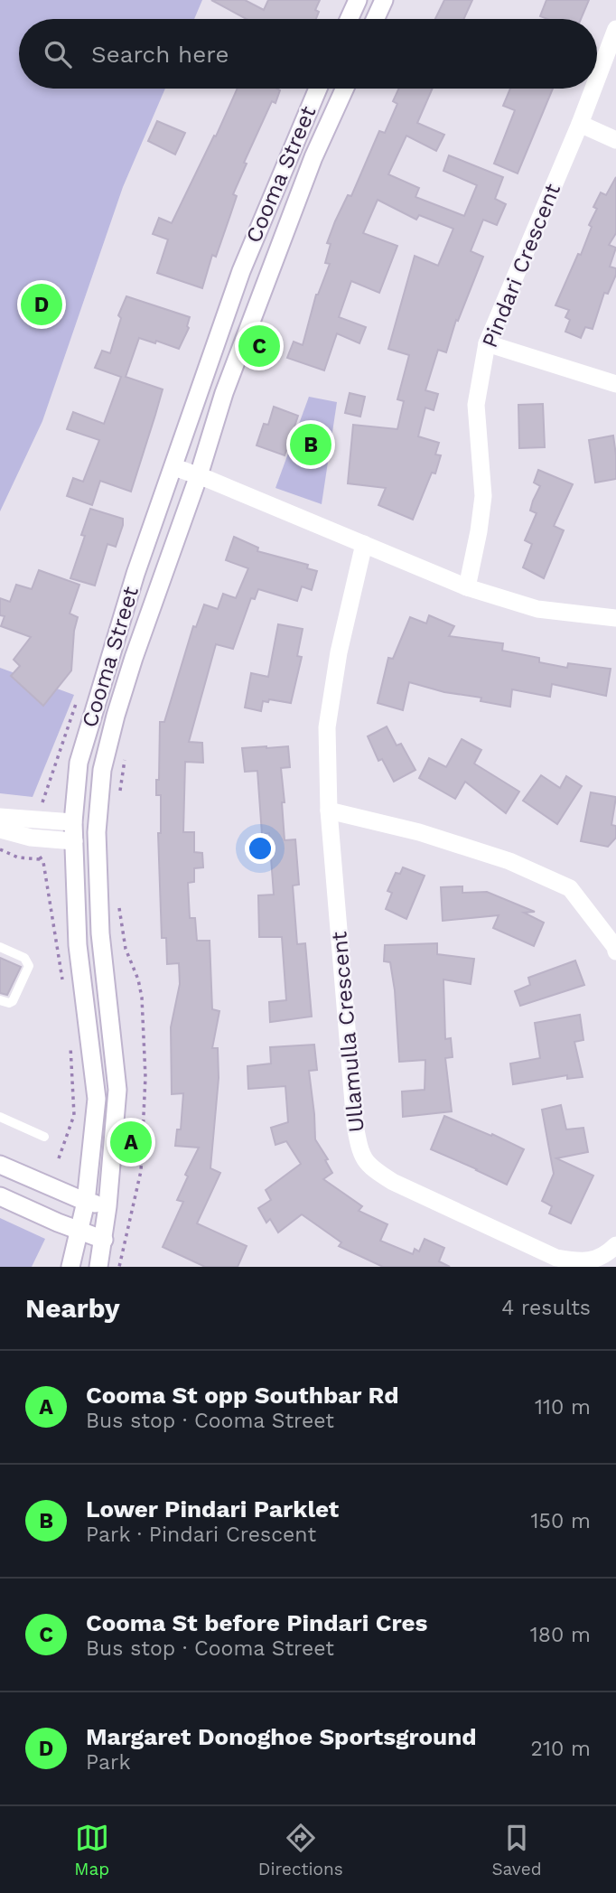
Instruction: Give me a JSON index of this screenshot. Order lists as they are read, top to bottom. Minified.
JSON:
{"streets":{"main road":["Cooma Street","Pindari Crescent","Ullamulla Crescent"]},"page":{"search":"Search here","pins":["D","C","B","A"],"heading":["Nearby","4 results"],"list":[{"mark":"A","name":"Cooma St opp Southbar Rd","note":"Bus stop · Cooma Street","value":"110 m"},{"mark":"B","name":"Lower Pindari Parklet","note":"Park · Pindari Crescent","value":"150 m"},{"mark":"C","name":"Cooma St before Pindari Cres","note":"Bus stop · Cooma Street","value":"180 m"},{"mark":"D","name":"Margaret Donoghoe Sportsground","note":"Park","value":"210 m"}],"nav":["Map","Directions","Saved"]}}
